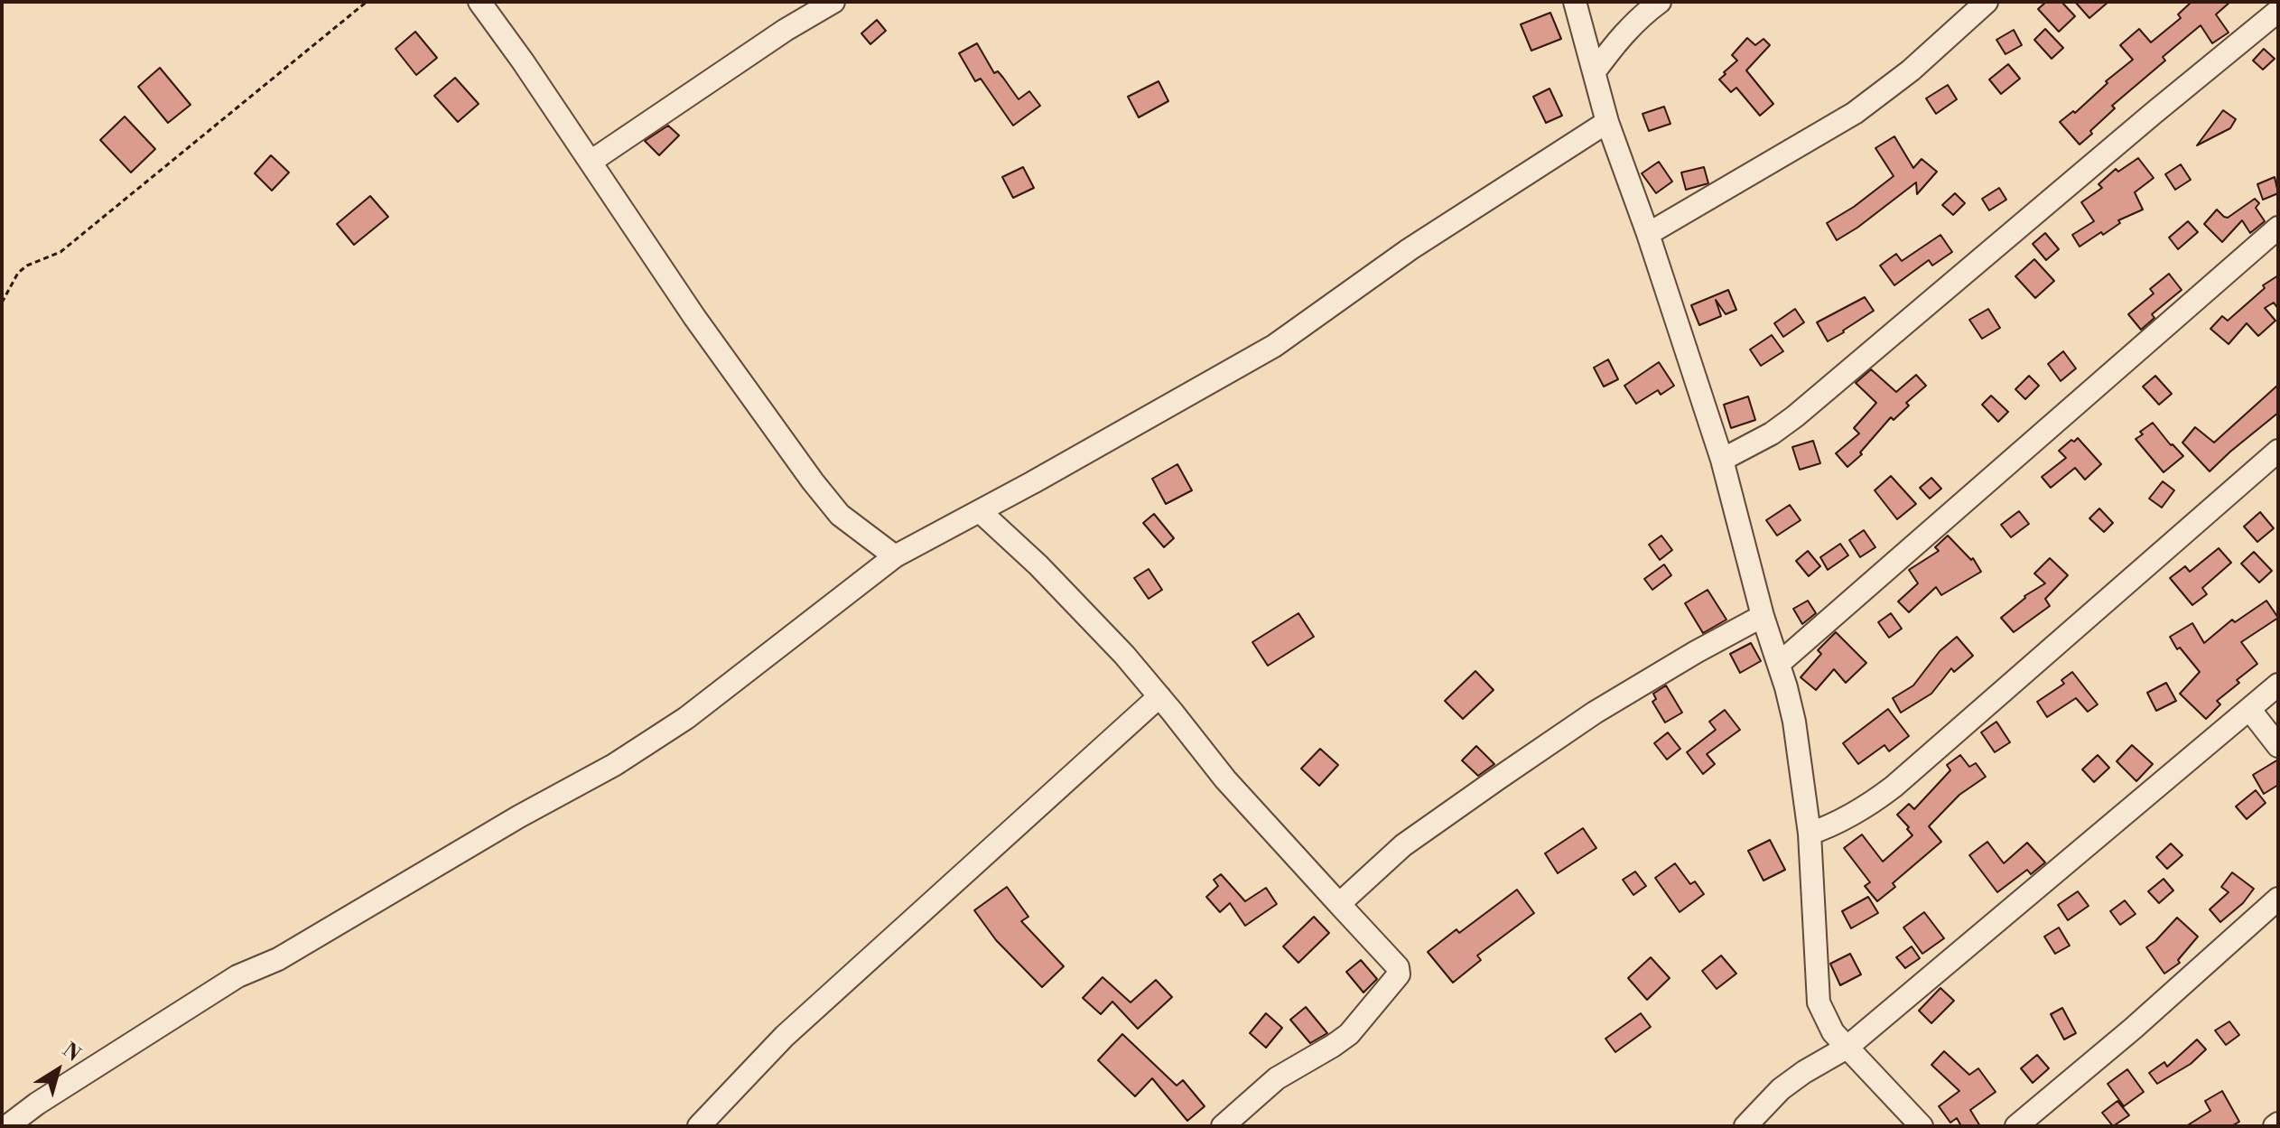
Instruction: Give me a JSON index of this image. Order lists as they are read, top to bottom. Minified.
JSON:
{"north":"top right"}
